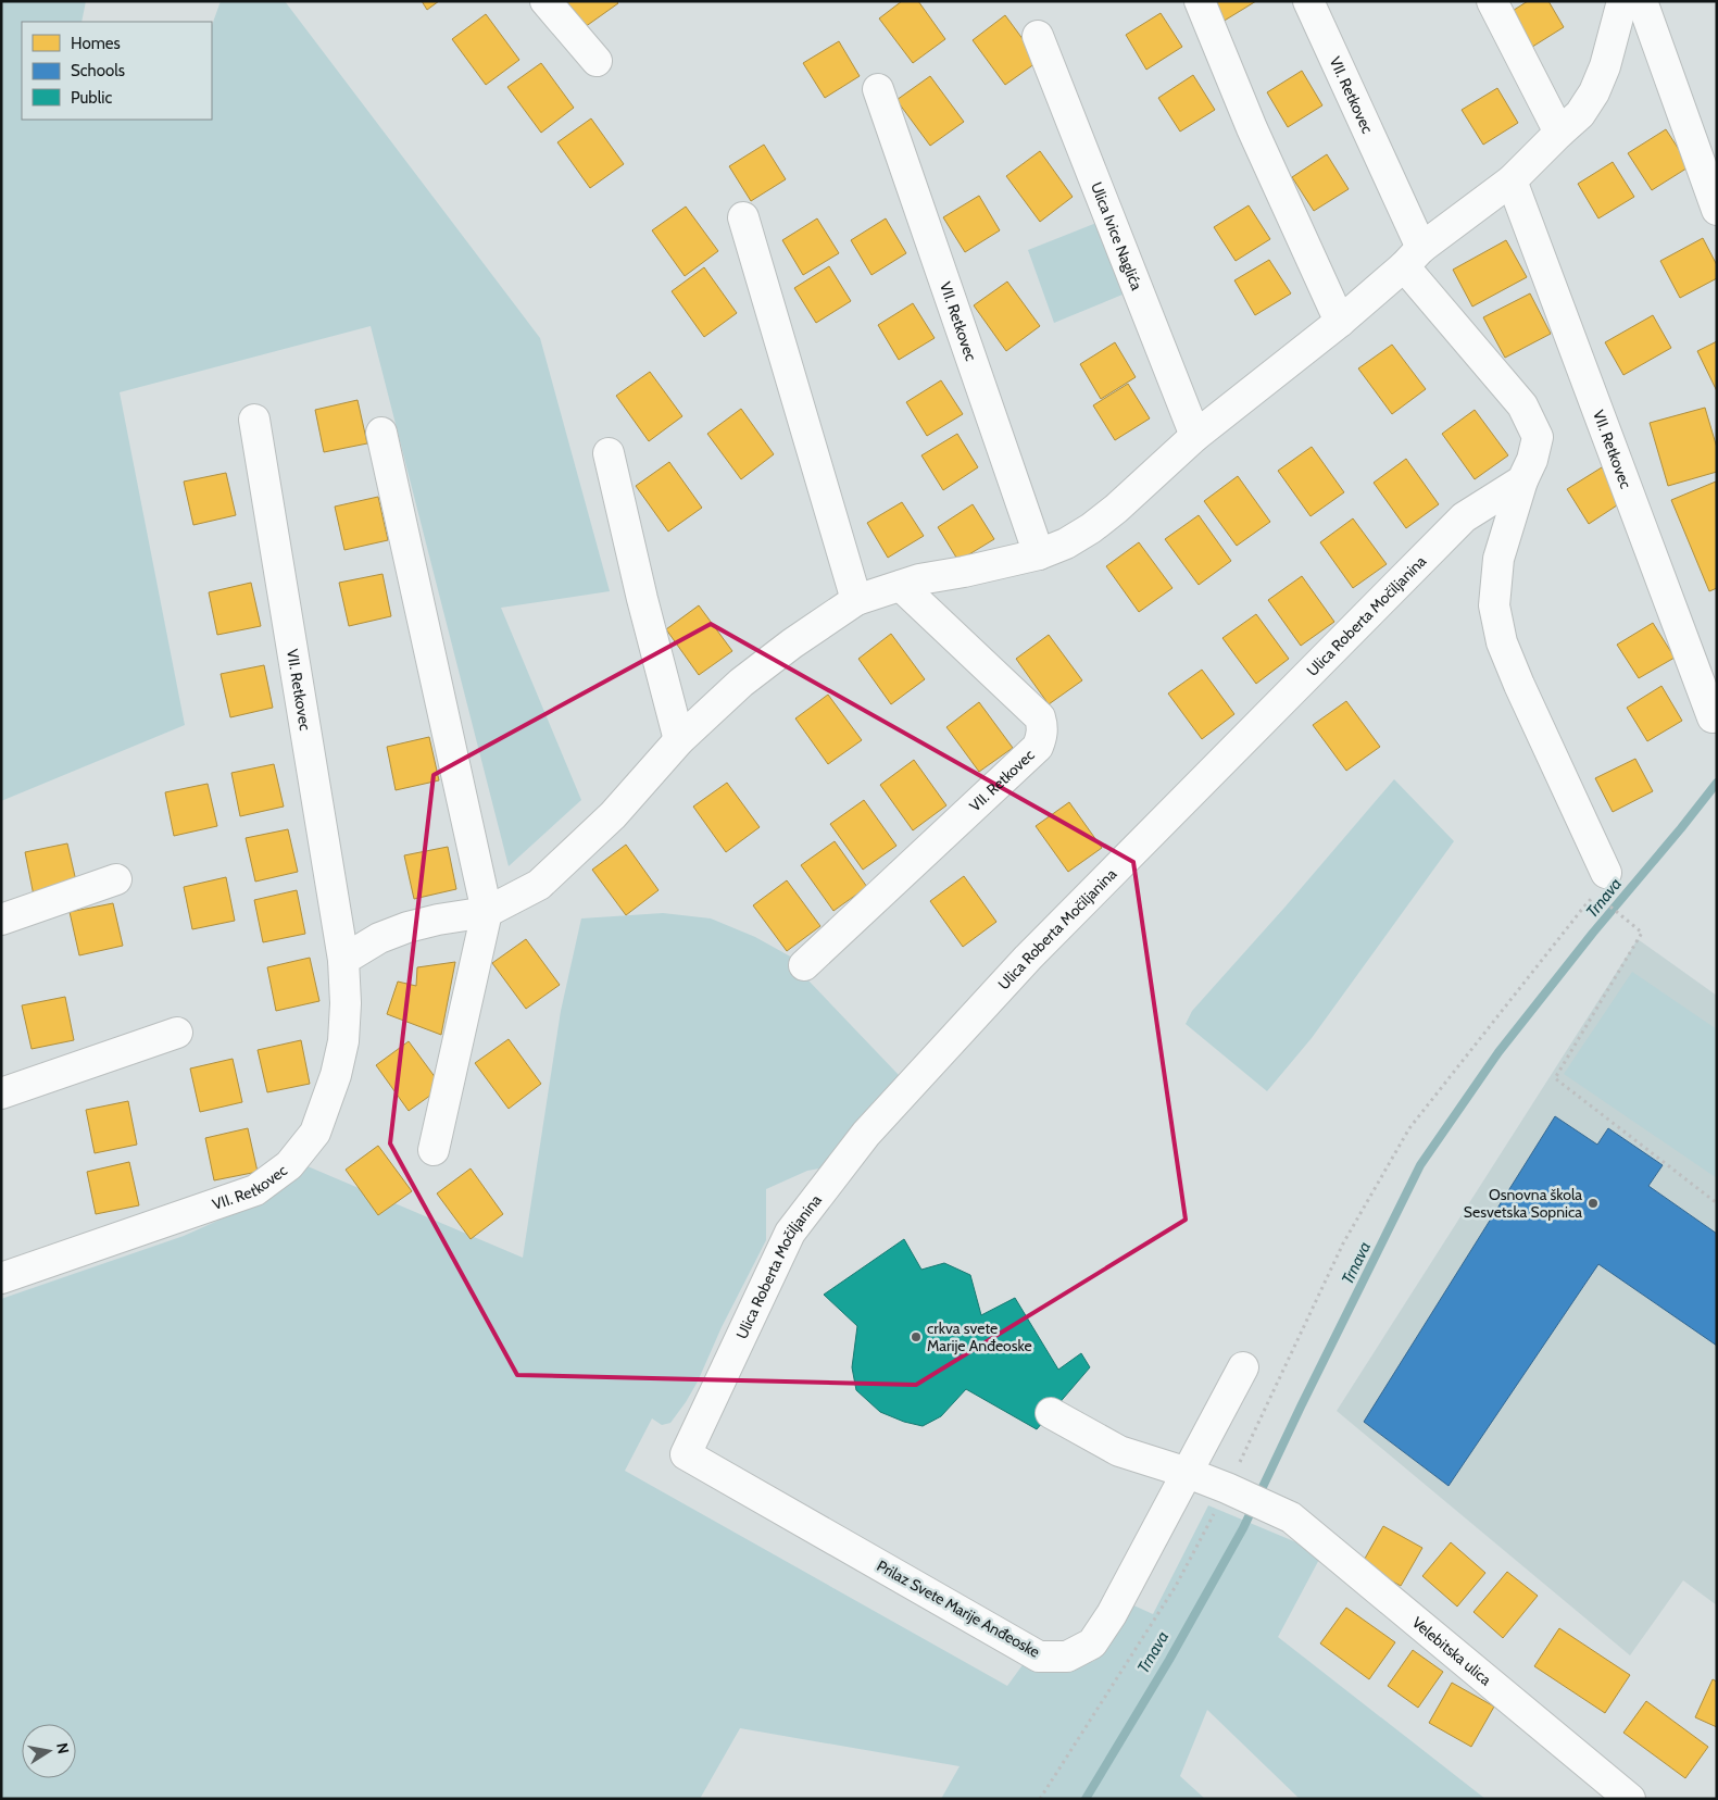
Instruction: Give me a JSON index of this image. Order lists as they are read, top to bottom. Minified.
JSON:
{"streets":{"street":["VII. Retkovec","Ulica Ivice Naglića","Ulica Roberta Močiljanina","Prilaz Svete Marije Anđeoske","Velebitska ulica"]},"crossings":[["Ulica Roberta Močiljanina","Prilaz Svete Marije Anđeoske"]],"water":["Trnava"],"places":["Osnovna škola Sesvetska Sopnica","crkva svete Marije Anđeoske"],"legend":["Homes","Schools","Public"],"north":"right"}
